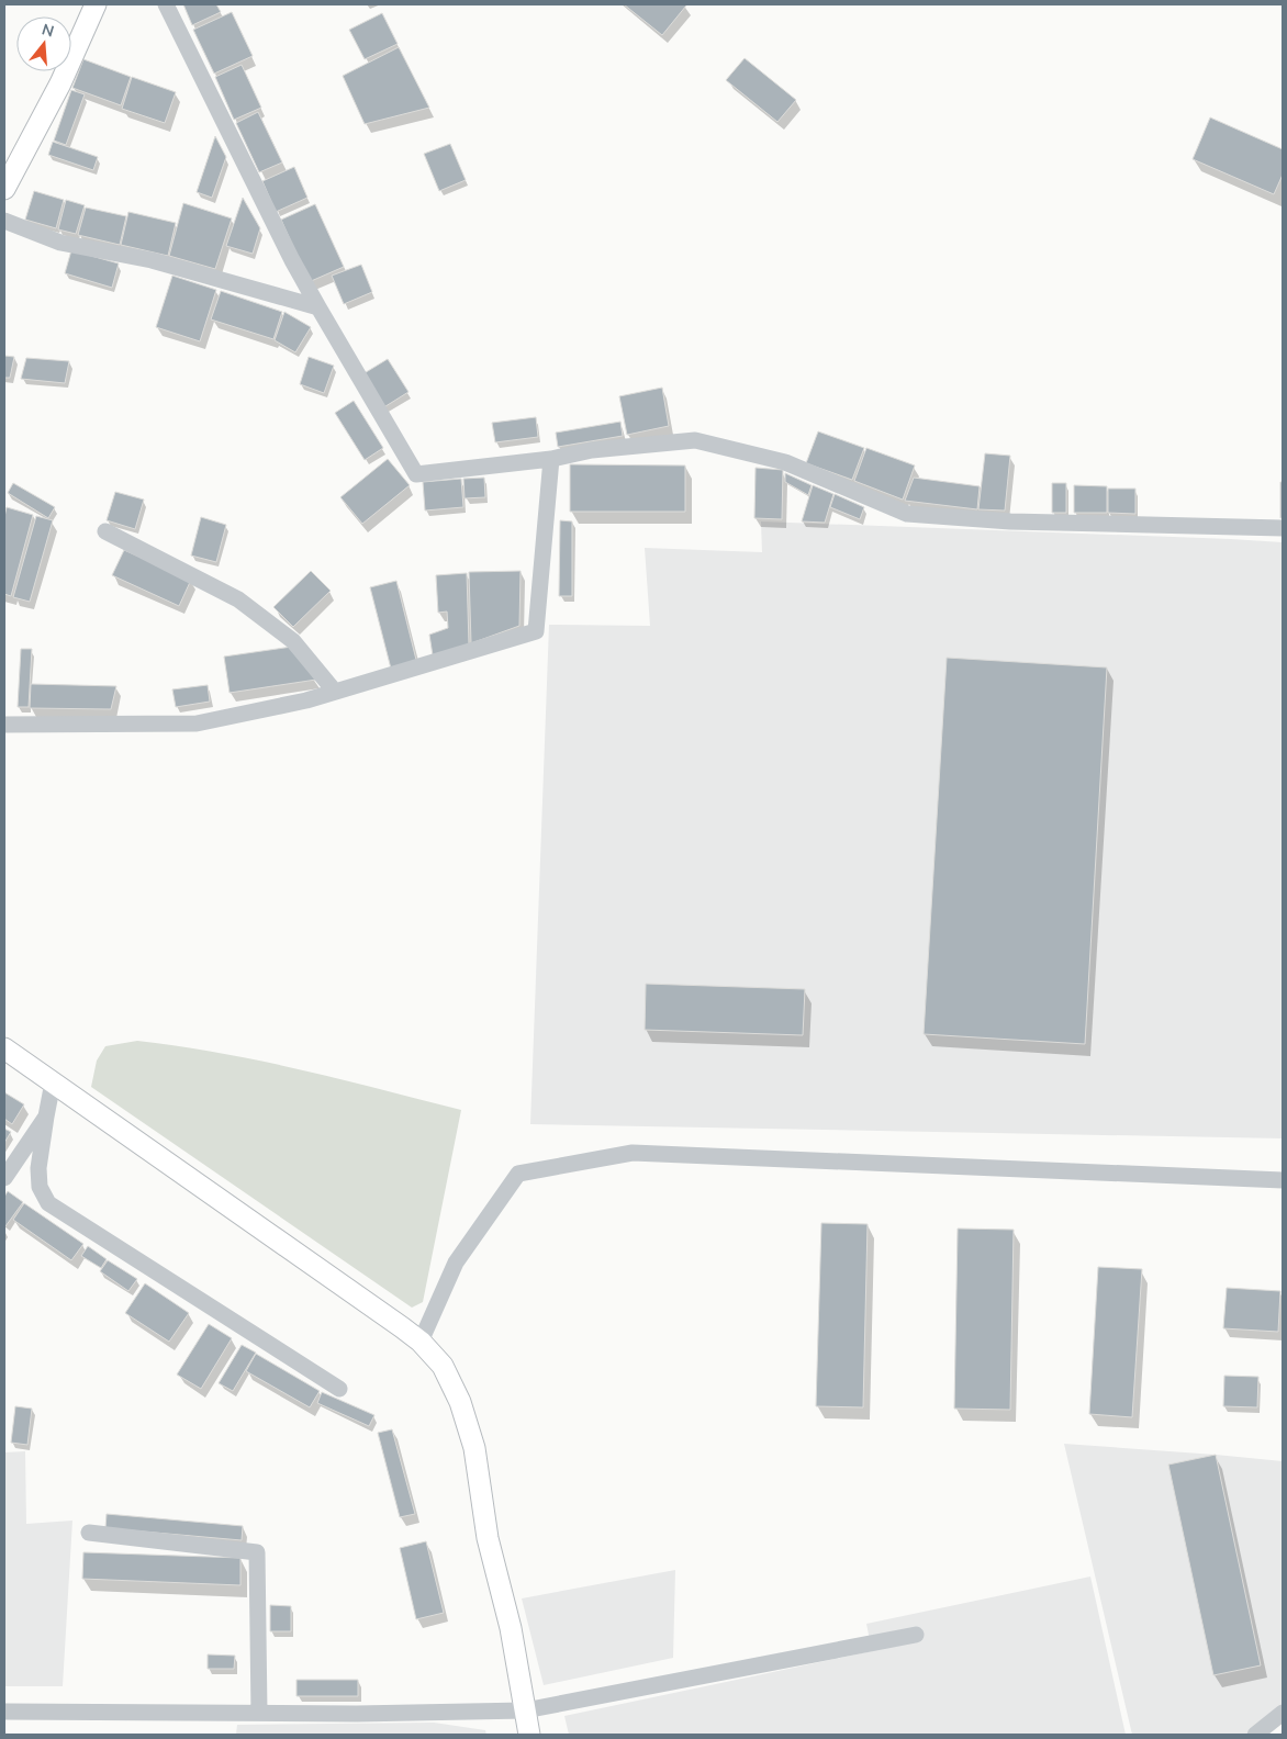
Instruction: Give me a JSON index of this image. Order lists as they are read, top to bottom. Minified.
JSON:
{"north":"top"}
